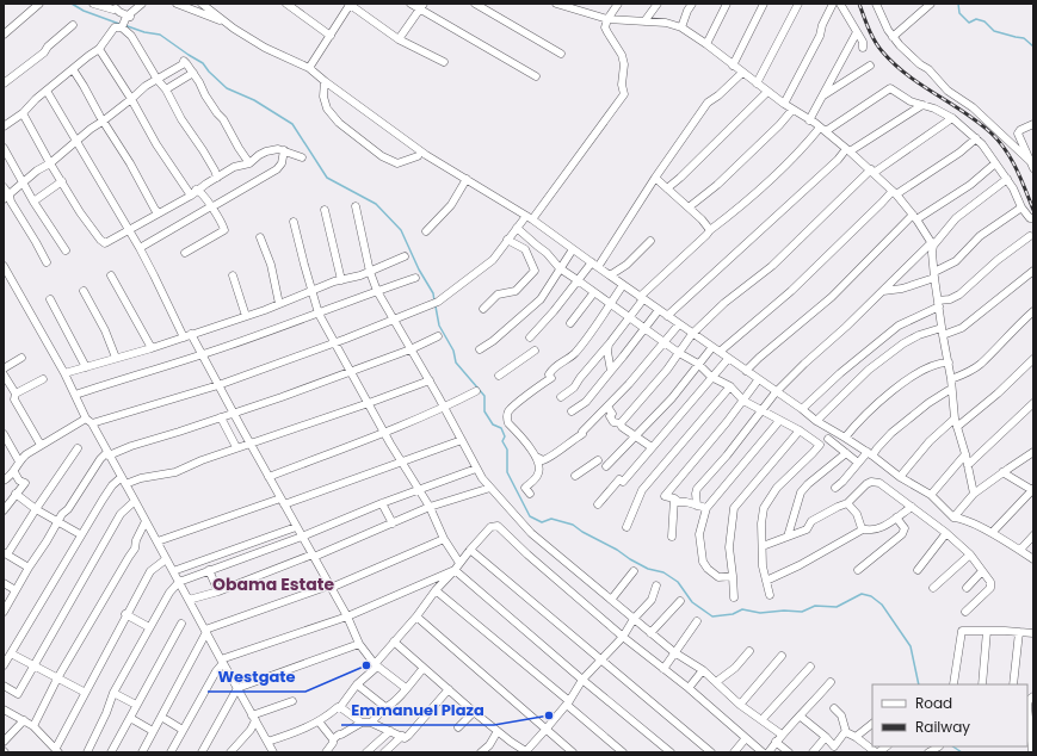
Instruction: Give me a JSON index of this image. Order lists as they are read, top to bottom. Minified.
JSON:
{"districts":["Obama Estate"],"places":["Westgate","Emmanuel Plaza"],"legend":["Road","Railway"]}
